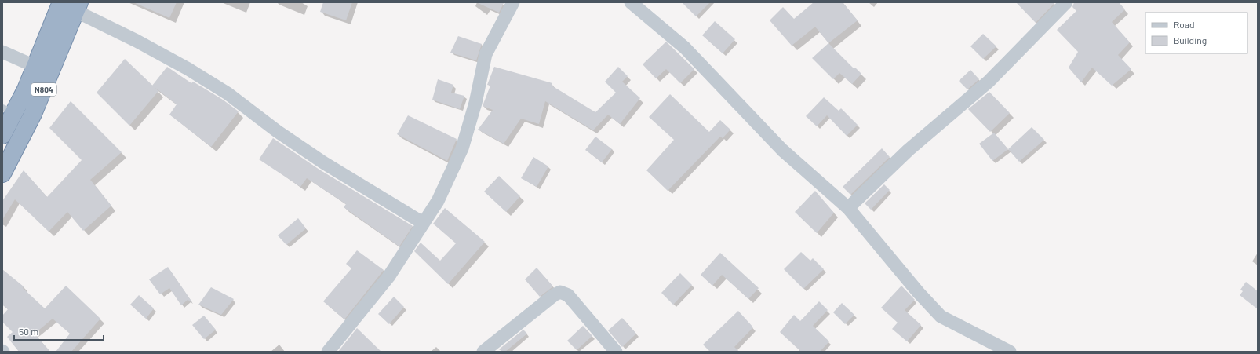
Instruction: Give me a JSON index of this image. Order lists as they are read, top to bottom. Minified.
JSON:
{"streets":{"highway":["N804"]},"legend":["Road","Building"],"scale_bar":"50 m"}
